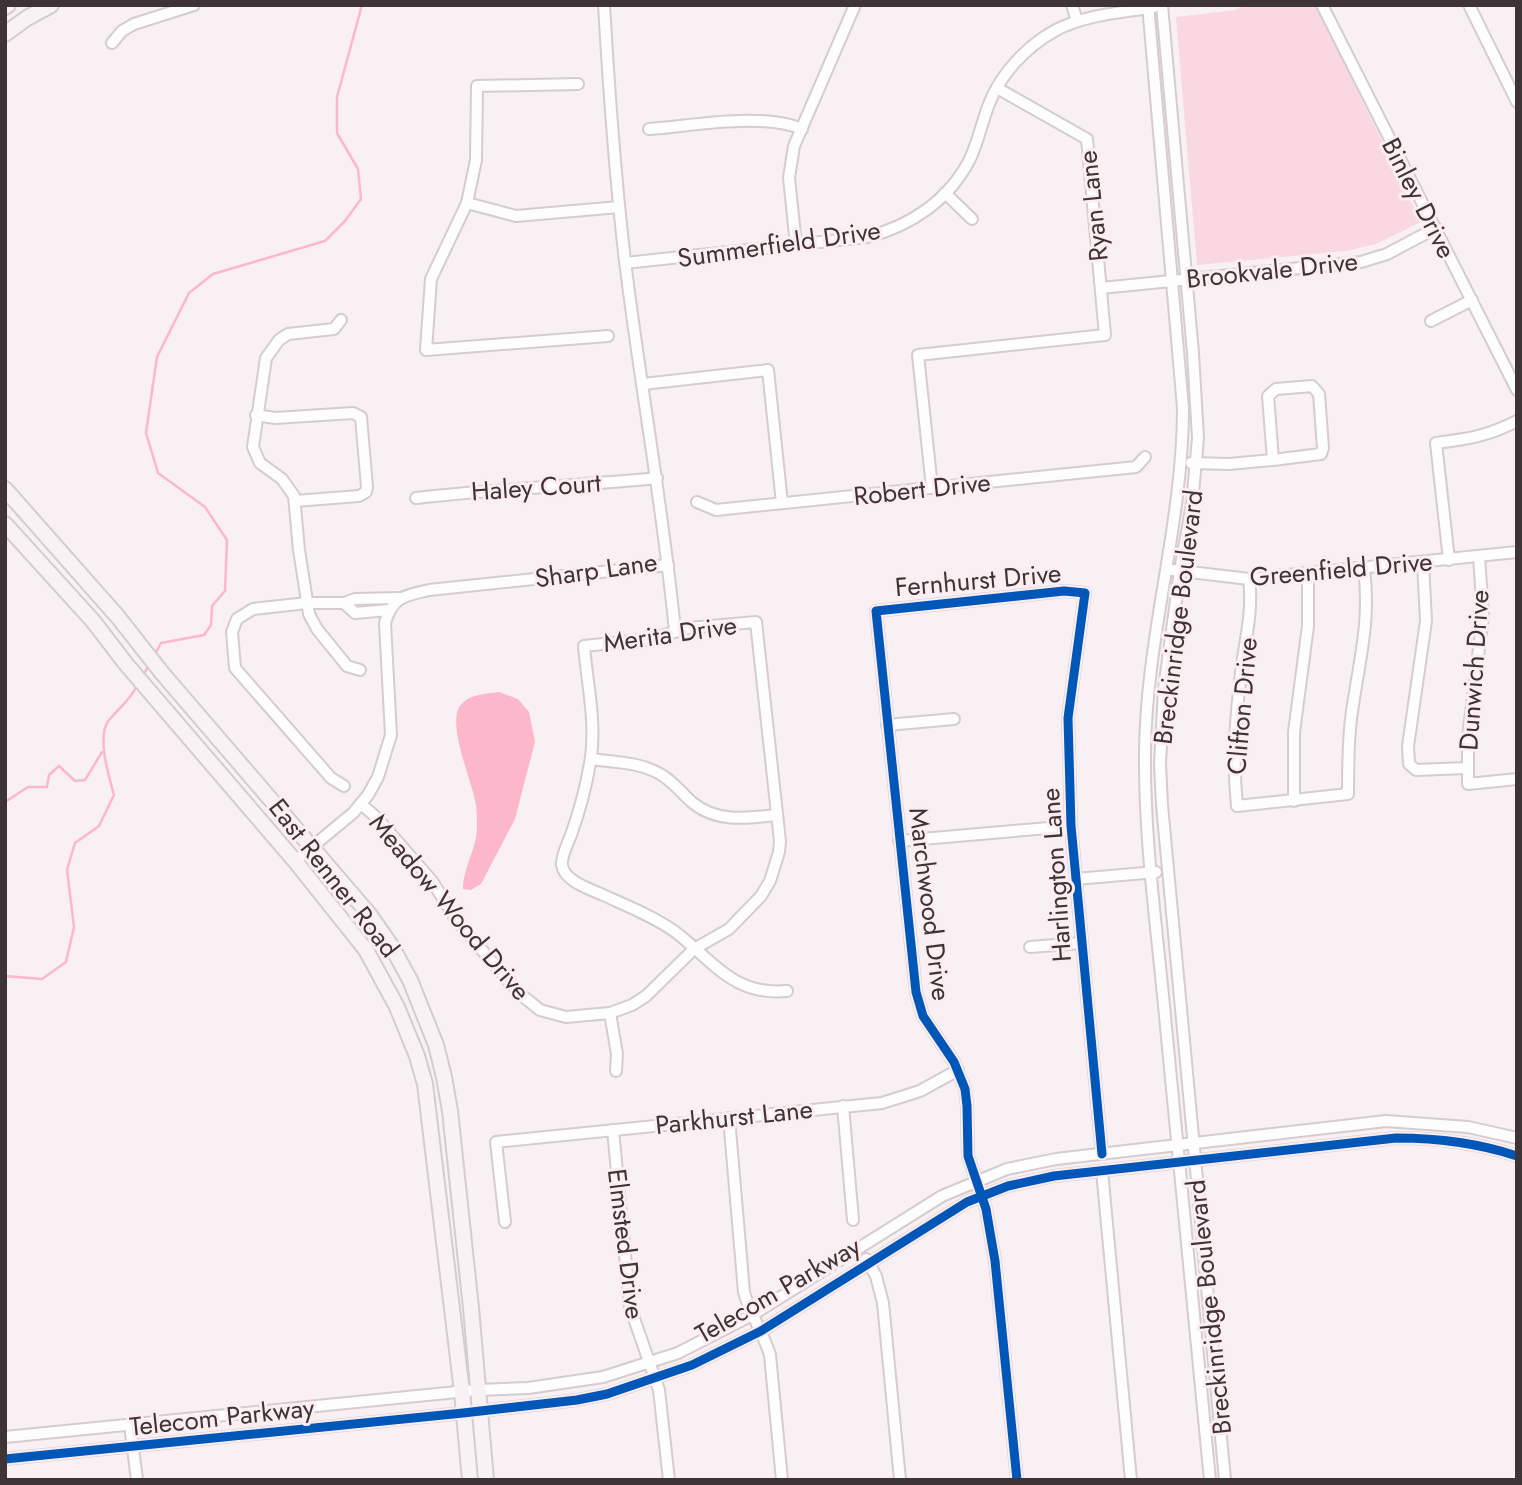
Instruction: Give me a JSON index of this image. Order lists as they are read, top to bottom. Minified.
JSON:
{"streets":{"main road":["East Renner Road"],"street":["Binley Drive","Ryan Lane","Summerfield Drive","Brookvale Drive","Haley Court","Robert Drive","Greenfield Drive","Sharp Lane","Fernhurst Drive","Breckinridge Boulevard","Merita Drive","Dunwich Drive","Clifton Drive","Harlington Lane","Marchwood Drive","Meadow Wood Drive","Parkhurst Lane","Elmsted Drive","Telecom Parkway"]},"crossings":[["Binley Drive","Brookvale Drive"],["Ryan Lane","Summerfield Drive"],["Ryan Lane","Brookvale Drive"],["Ryan Lane","Robert Drive"],["Summerfield Drive","Sharp Lane"],["Summerfield Drive","Breckinridge Boulevard"],["Brookvale Drive","Breckinridge Boulevard"],["Haley Court","Sharp Lane"],["Greenfield Drive","Breckinridge Boulevard"],["Greenfield Drive","Dunwich Drive"],["Greenfield Drive","Clifton Drive"],["Fernhurst Drive","Harlington Lane"],["Fernhurst Drive","Marchwood Drive"],["Breckinridge Boulevard","Telecom Parkway"],["Merita Drive","Meadow Wood Drive"],["Harlington Lane","Telecom Parkway"],["East Renner Road","Telecom Parkway"],["Marchwood Drive","Parkhurst Lane"],["Marchwood Drive","Telecom Parkway"],["Parkhurst Lane","Elmsted Drive"],["Elmsted Drive","Telecom Parkway"]]}
